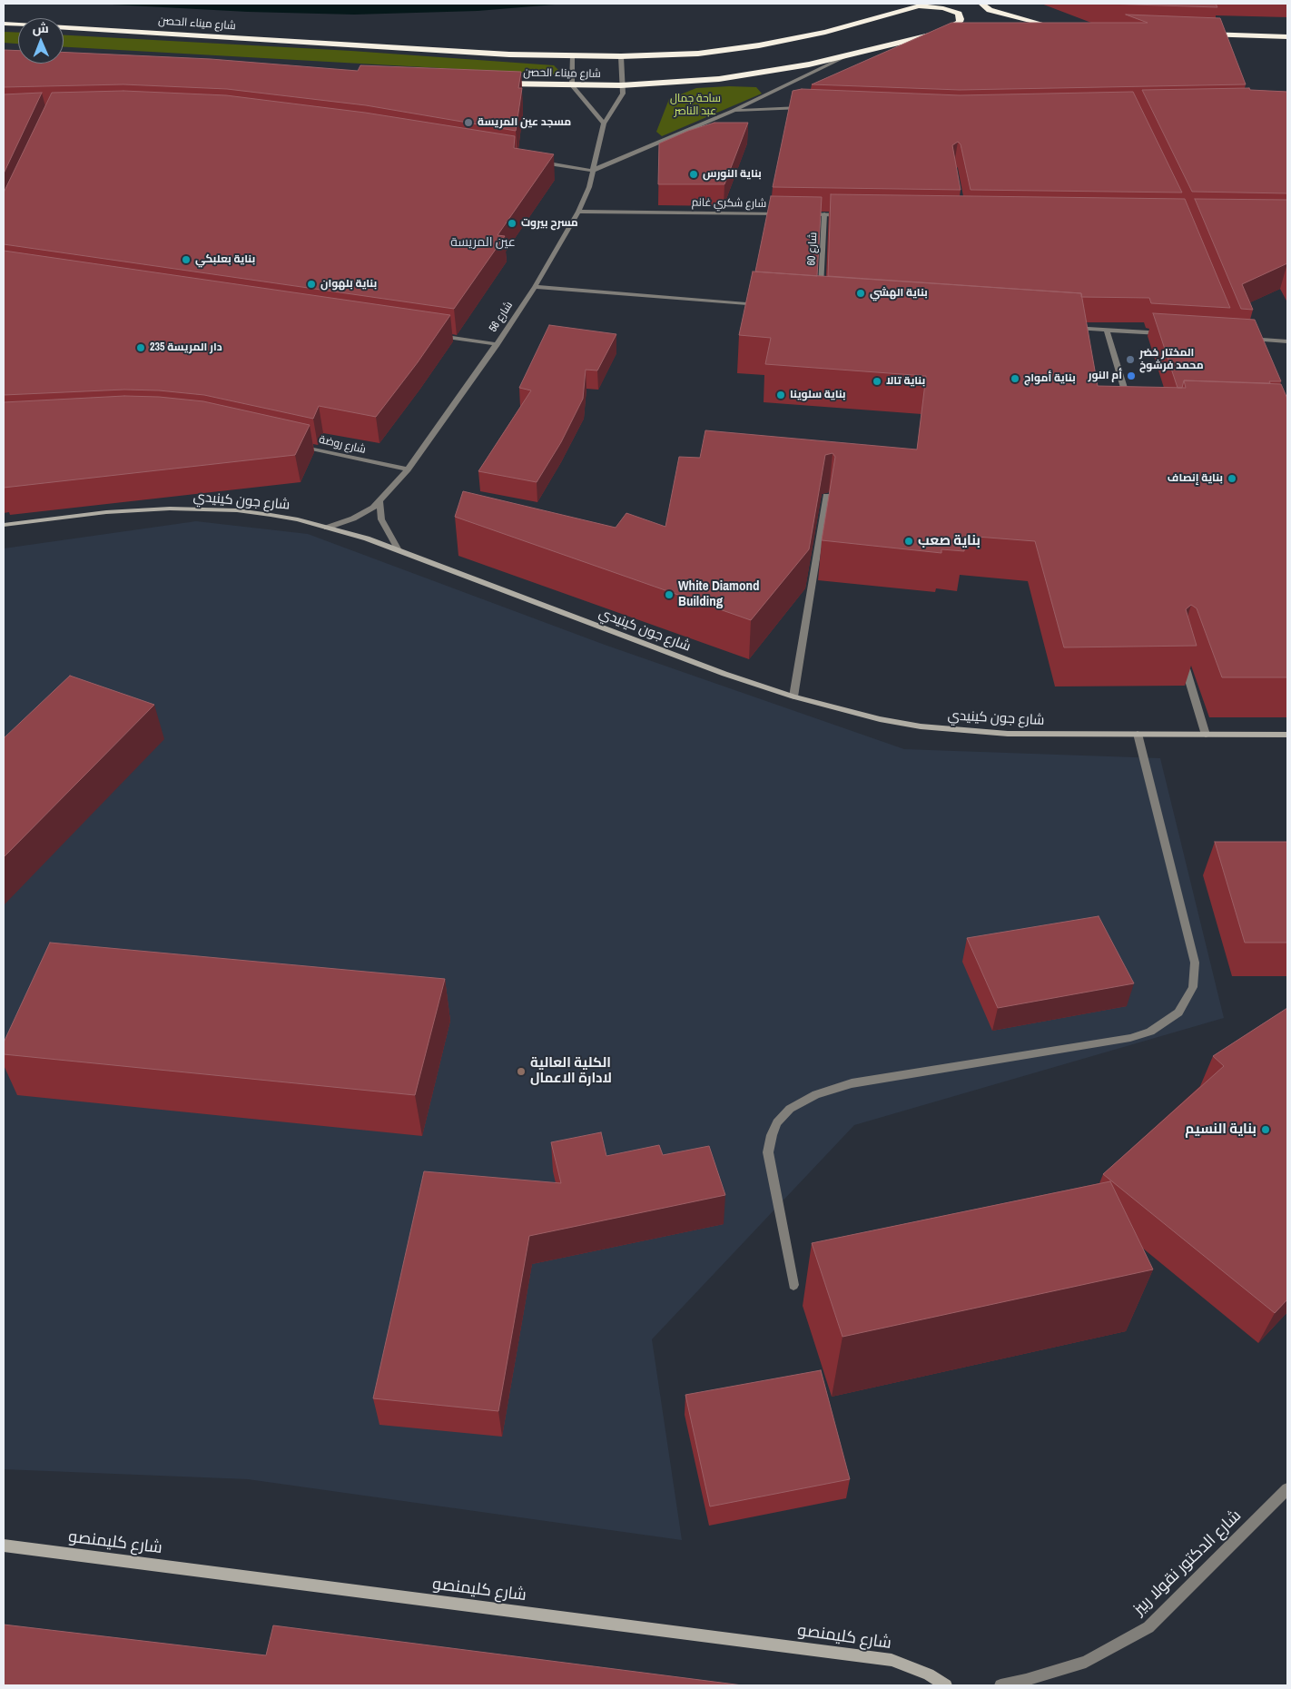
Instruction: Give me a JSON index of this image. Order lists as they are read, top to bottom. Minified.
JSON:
{"streets":{"highway":["شارع ميناء الحصن"],"street":["شارع شكري غانم","شارع 60","شارع 56","شارع روضة","شارع جون كينيدي","شارع كليمنصو","شارع الدكتور نقولا ربيز"]},"crossings":[["شارع ميناء الحصن","شارع 56"],["شارع شكري غانم","شارع 56"],["شارع 56","شارع روضة"],["شارع 56","شارع جون كينيدي"]],"districts":["عين المريسة"],"parks":["ساحة جمال عبد الناصر"],"places":["مسجد عين المريسة","بناية النورس","مسرح بيروت","بناية بعلبكي","بناية بَلهَوان","بناية الهَشي","دار المريسة 235","المختار خضر محمد فرشوخ","أم النور","بناية أمواج","بناية تالا","بناية سلوينا","بناية إنصاف","بناية صعب","White Diamond Building","الكلية العالية لادارة الاعمال","بناية النسيم"],"north":"top"}
